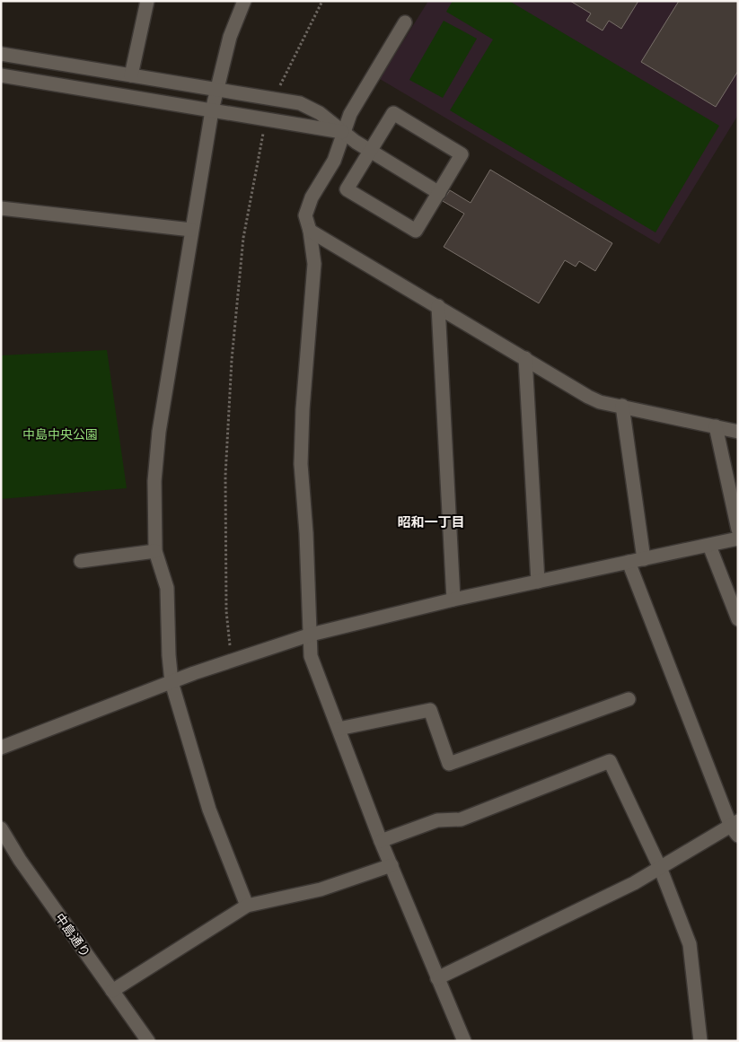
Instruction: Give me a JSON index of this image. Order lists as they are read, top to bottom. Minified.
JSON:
{"streets":{"street":["中島通り"]},"districts":["昭和一丁目"],"parks":["中島中央公園"]}
